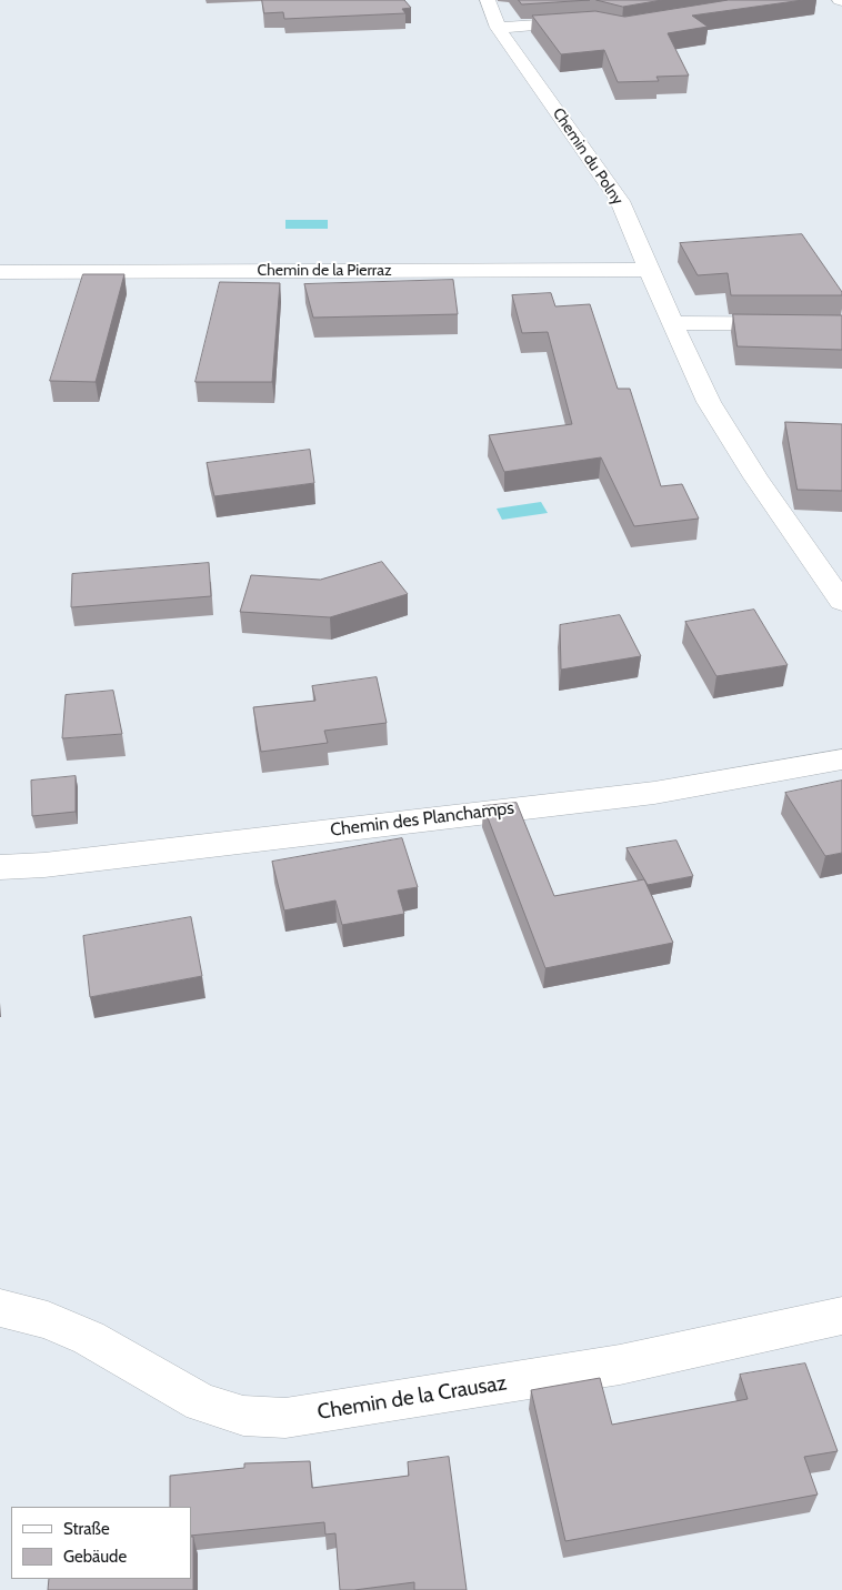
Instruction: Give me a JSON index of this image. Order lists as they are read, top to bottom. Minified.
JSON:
{"streets":{"street":["Chemin du Polny","Chemin de la Pierraz","Chemin des Planchamps","Chemin de la Crausaz"]},"crossings":[["Chemin du Polny","Chemin de la Pierraz"]],"legend":["Straße","Gebäude"]}
